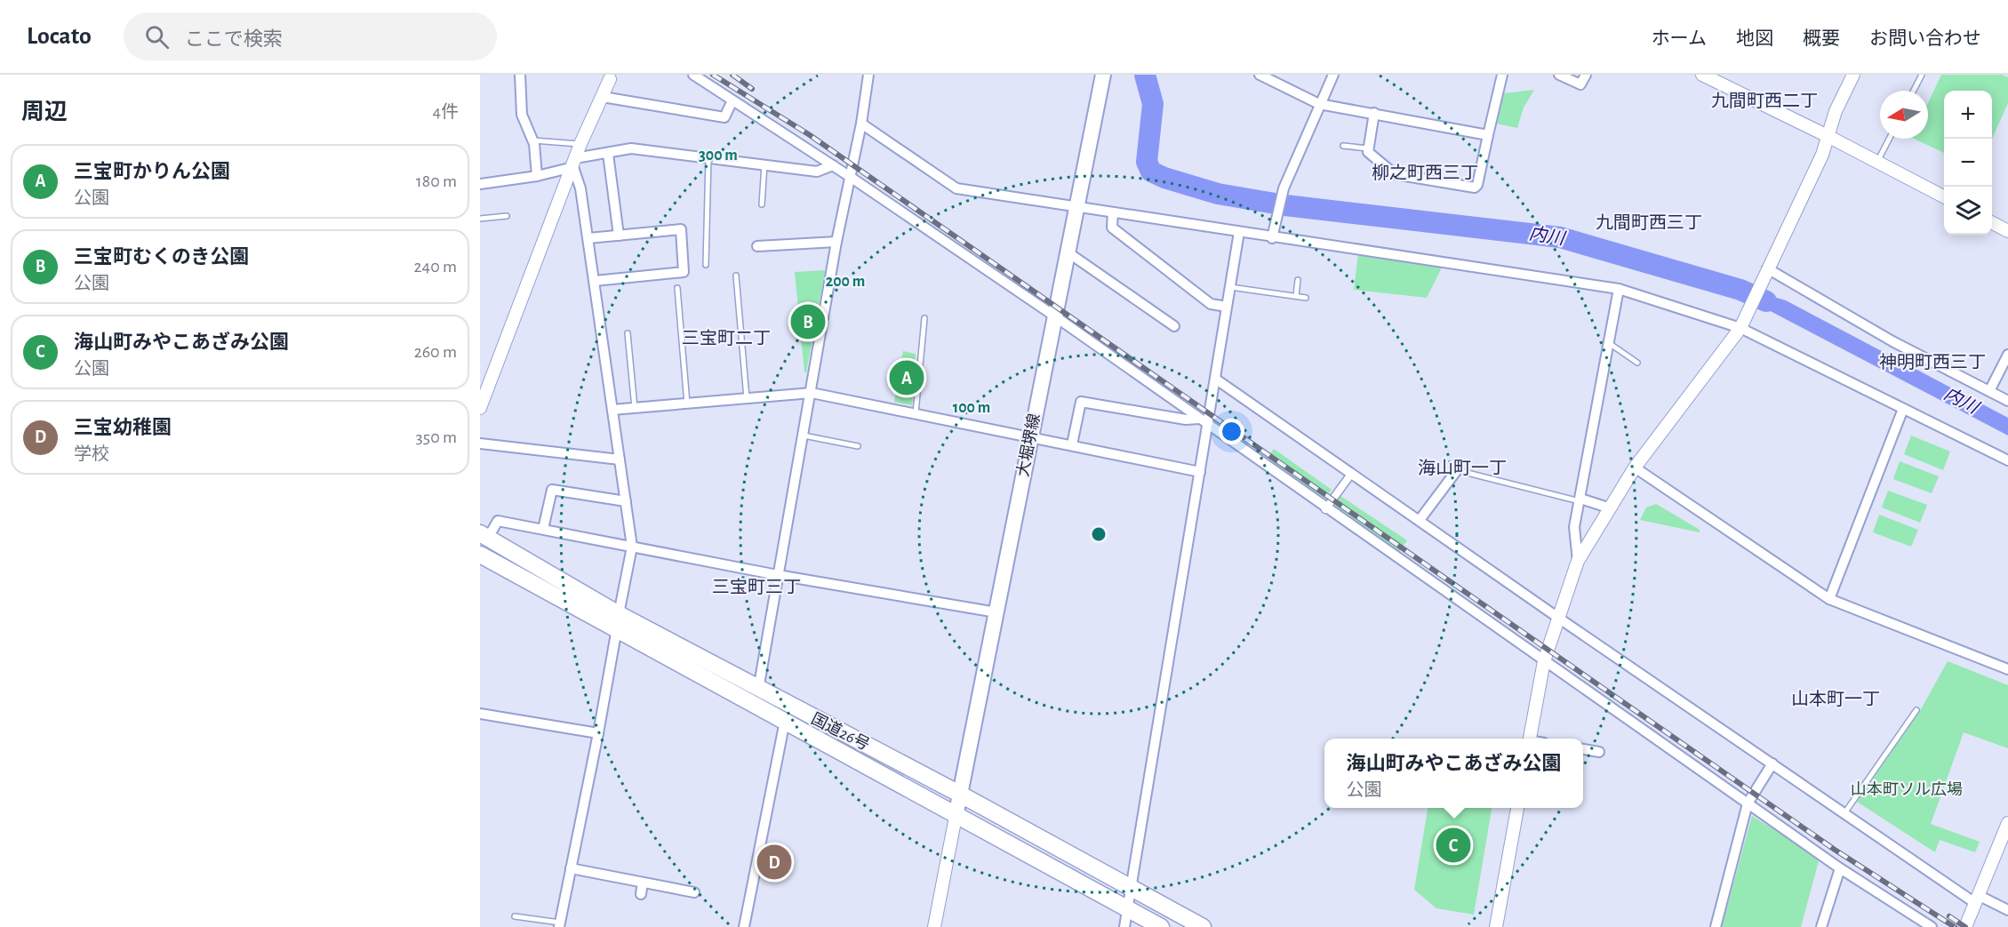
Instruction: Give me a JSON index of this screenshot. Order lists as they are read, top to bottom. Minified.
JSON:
{"streets":{"highway":["国道26号"],"main road":["大堀堺線"]},"crossings":[["大堀堺線","国道26号"]],"districts":["九間町西二丁","柳之町西三丁","九間町西三丁","三宝町二丁","神明町西三丁","海山町一丁","三宝町三丁","山本町一丁"],"water":["内川"],"parks":["山本町ソル広場"],"north":"left","page":{"header":"Locato","search":"ここで検索","nav":["ホーム","地図","概要","お問い合わせ"],"heading":["周辺","4件"],"map_buttons":["+","−"],"list":[{"mark":"A","name":"三宝町かりん公園","note":"公園","value":"180 m"},{"mark":"B","name":"三宝町むくのき公園","note":"公園","value":"240 m"},{"mark":"C","name":"海山町みやこあざみ公園","note":"公園","value":"260 m"},{"mark":"D","name":"三宝幼稚園","note":"学校","value":"350 m"}],"pins":["B","A","C","D"],"popup":["海山町みやこあざみ公園","公園"]},"rings":["300 m","200 m","100 m"]}
